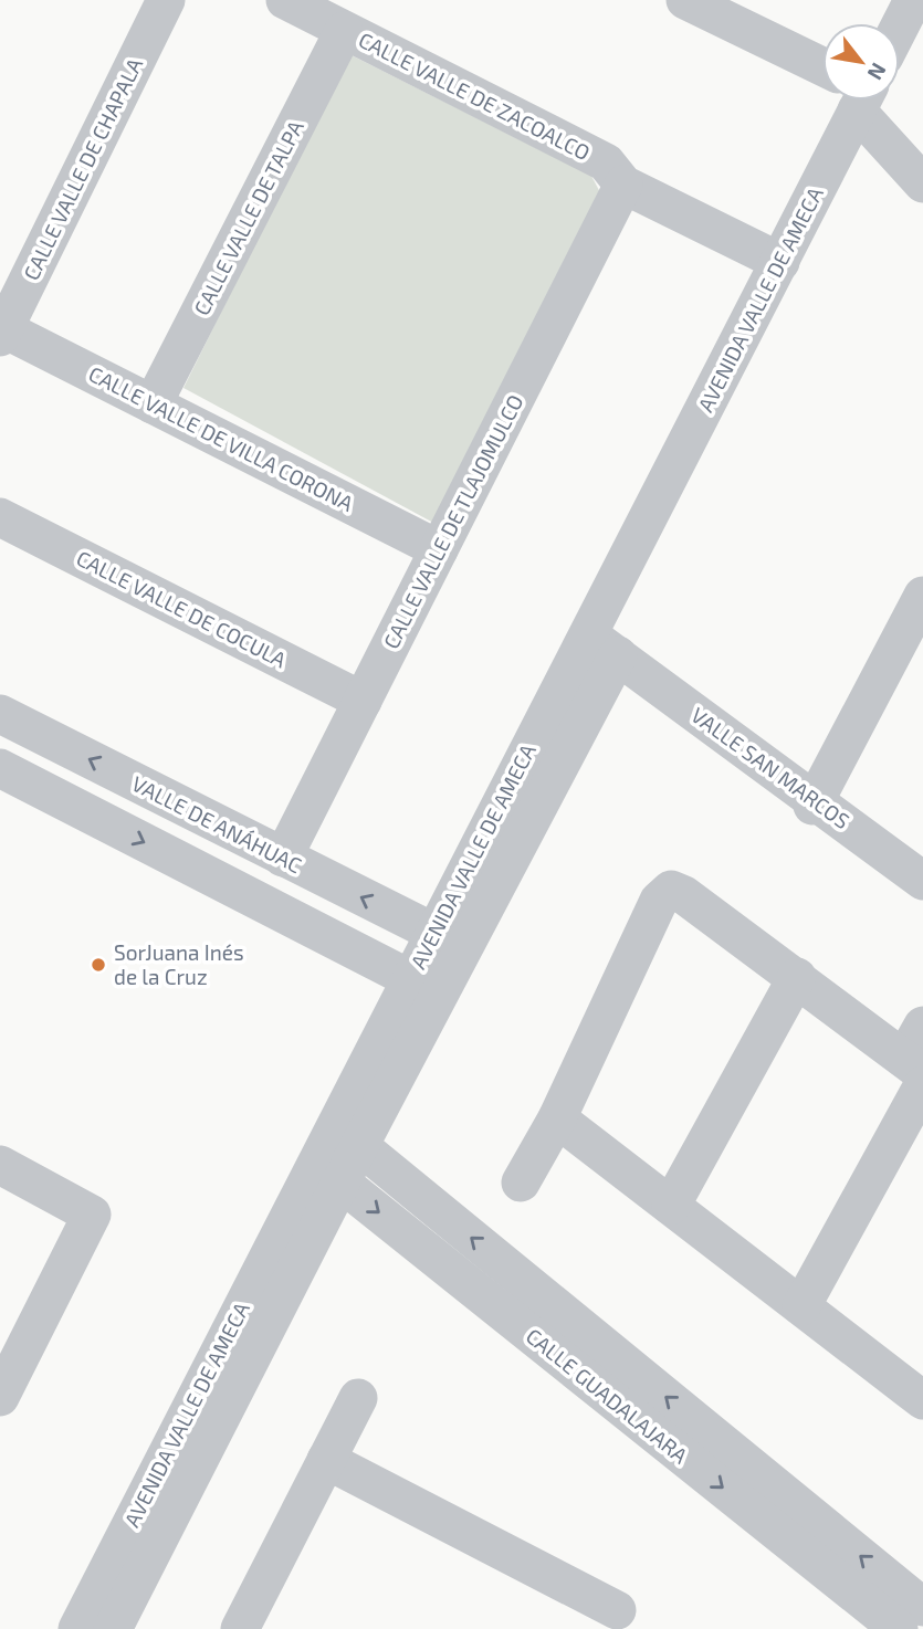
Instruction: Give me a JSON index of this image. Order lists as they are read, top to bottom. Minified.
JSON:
{"streets":{"street":["CALLE VALLE DE ZACOALCO","CALLE VALLE DE CHAPALA","CALLE VALLE DE TALPA","AVENIDA VALLE DE AMECA","CALLE VALLE DE VILLA CORONA","CALLE VALLE DE TLAJOMULCO","CALLE VALLE DE COCULA","VALLE SAN MARCOS","VALLE DE ANÁHUAC","CALLE GUADALAJARA"]},"crossings":[["CALLE VALLE DE ZACOALCO","CALLE VALLE DE TALPA"],["CALLE VALLE DE ZACOALCO","AVENIDA VALLE DE AMECA"],["CALLE VALLE DE ZACOALCO","CALLE VALLE DE TLAJOMULCO"],["CALLE VALLE DE CHAPALA","CALLE VALLE DE VILLA CORONA"],["CALLE VALLE DE TALPA","CALLE VALLE DE VILLA CORONA"],["AVENIDA VALLE DE AMECA","VALLE SAN MARCOS"],["AVENIDA VALLE DE AMECA","VALLE DE ANÁHUAC"],["AVENIDA VALLE DE AMECA","CALLE GUADALAJARA"],["CALLE VALLE DE VILLA CORONA","CALLE VALLE DE TLAJOMULCO"],["CALLE VALLE DE TLAJOMULCO","CALLE VALLE DE COCULA"],["CALLE VALLE DE TLAJOMULCO","VALLE DE ANÁHUAC"]],"places":["SorJuana Inés de la Cruz"],"north":"bottom right"}
